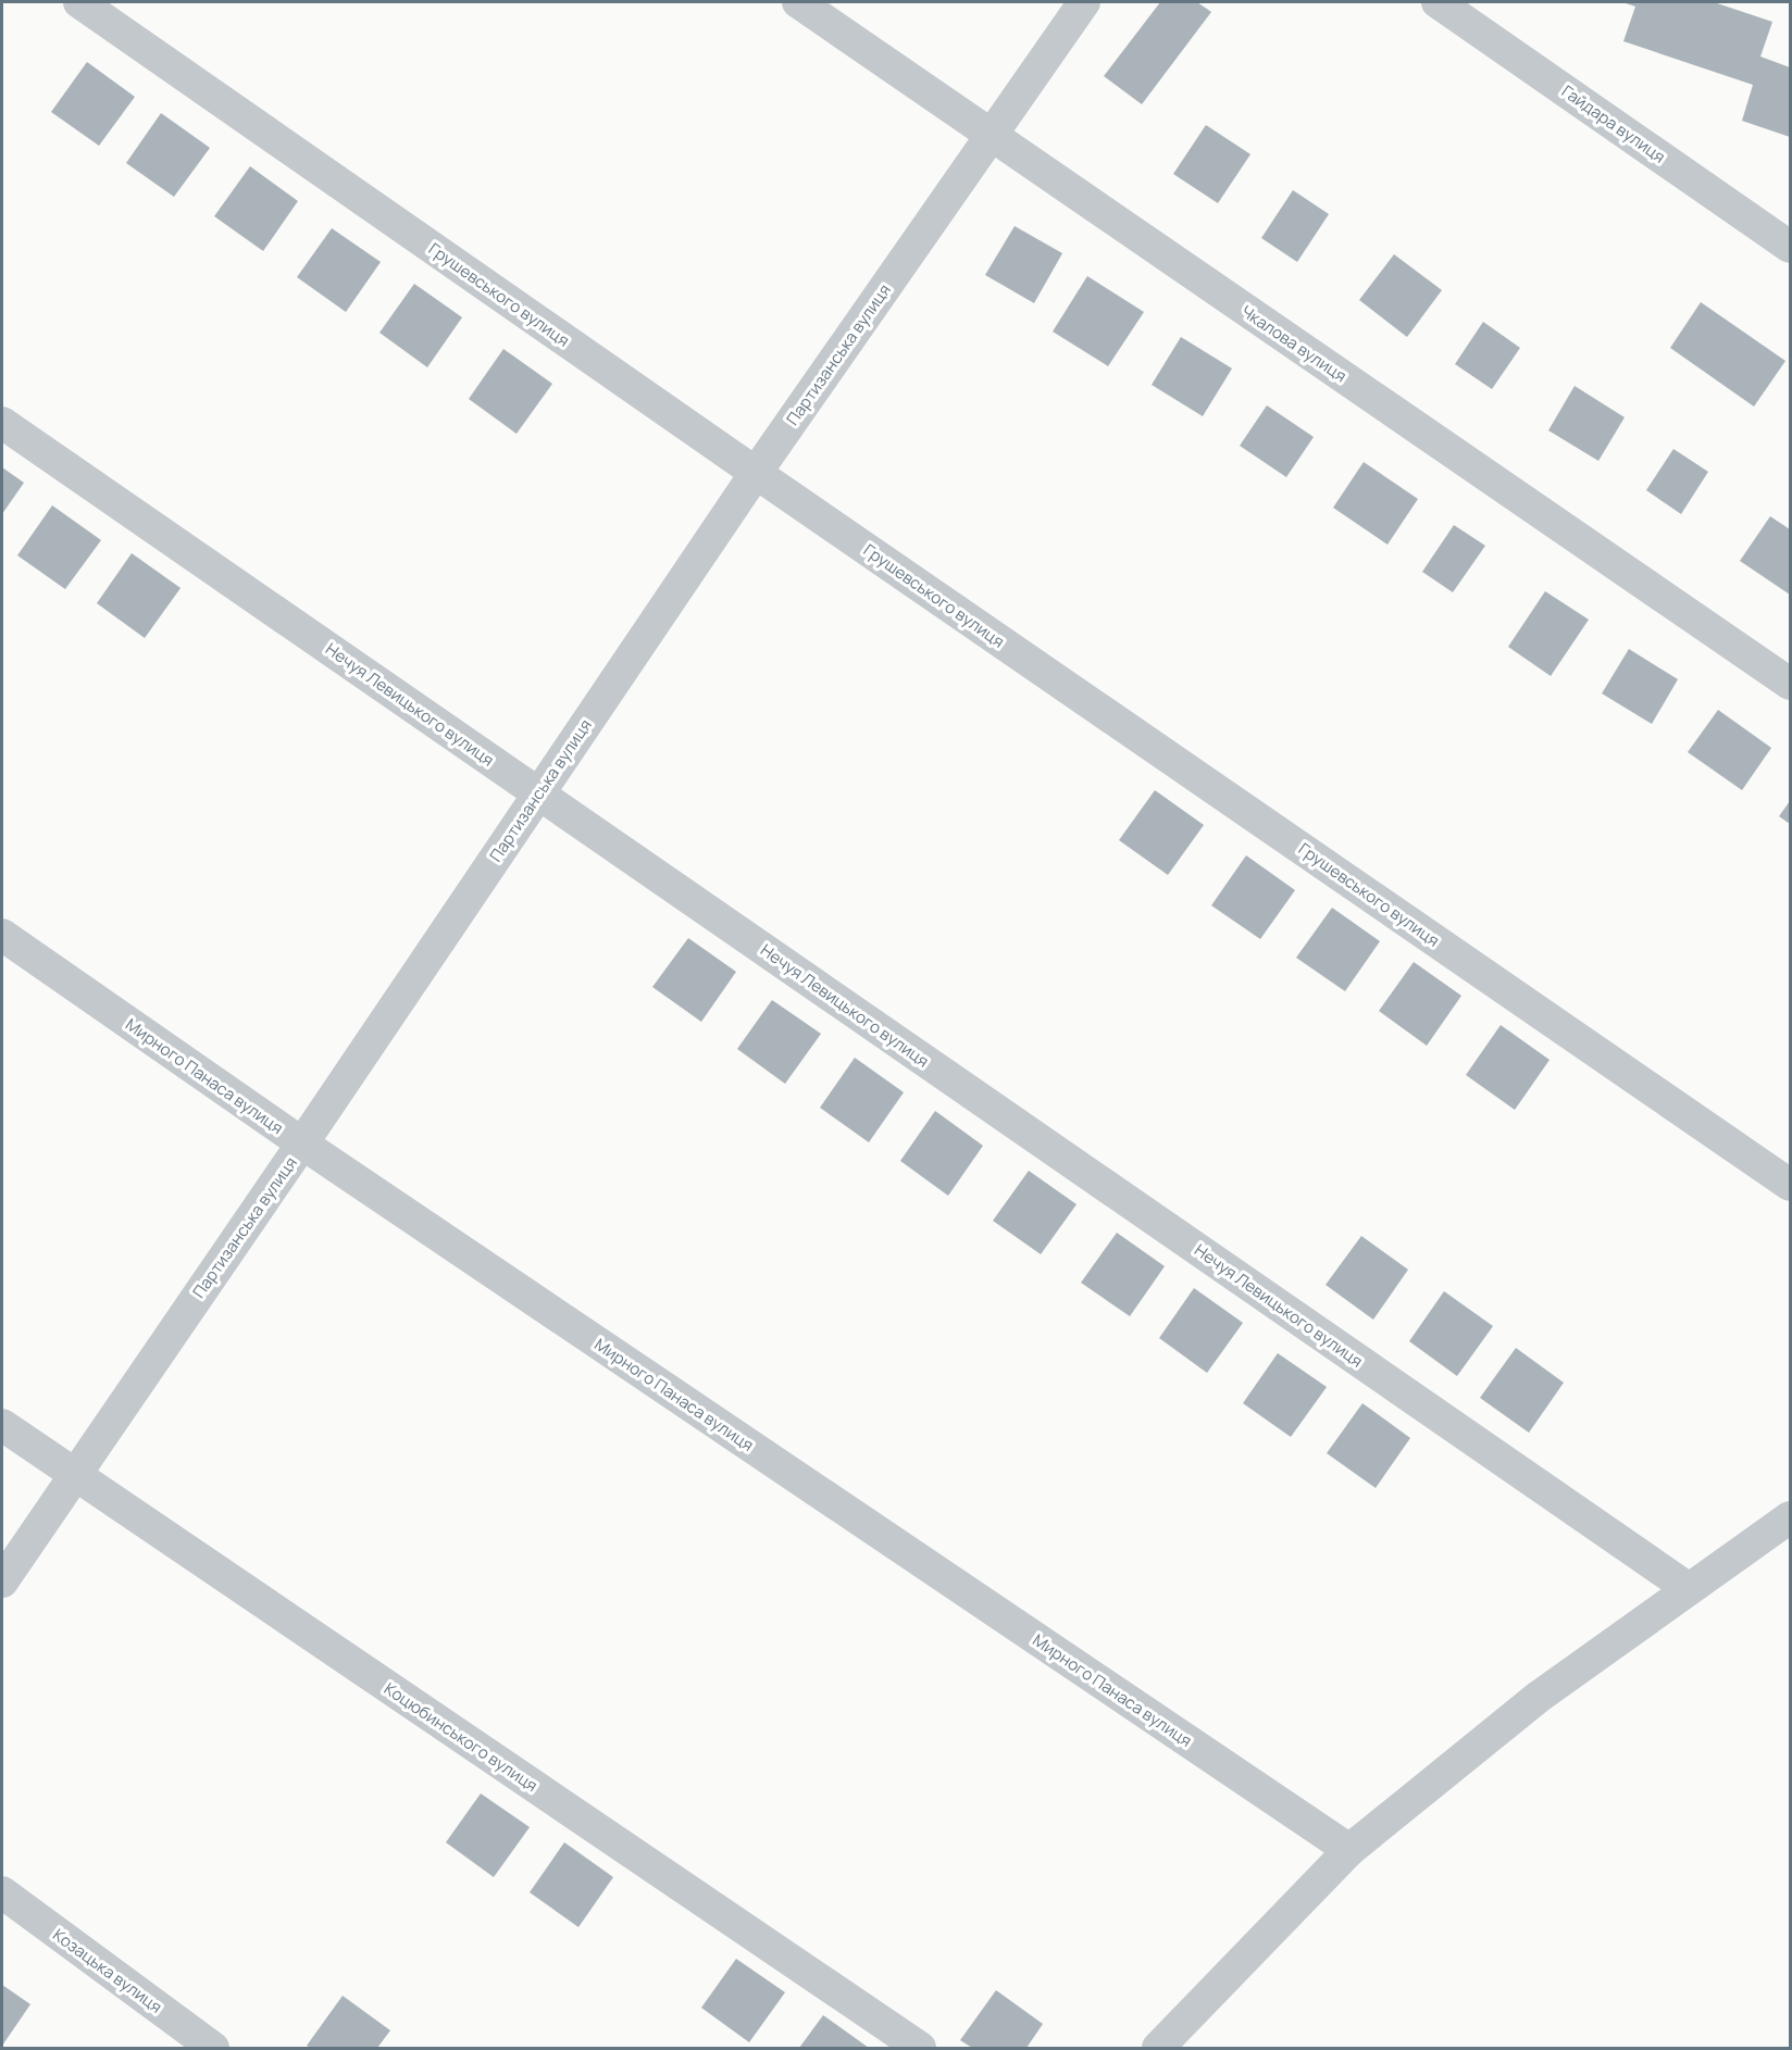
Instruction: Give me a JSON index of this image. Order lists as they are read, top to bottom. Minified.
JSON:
{"streets":{"street":["Гайдара вулиця","Грушевського вулиця","Чкалова вулиця","Партизанська вулиця","Нечуя Левицького вулиця","Мирного Панаса вулиця","Коцюбинського вулиця","Козацька вулиця"]},"crossings":[["Грушевського вулиця","Партизанська вулиця"],["Чкалова вулиця","Партизанська вулиця"],["Партизанська вулиця","Нечуя Левицького вулиця"],["Партизанська вулиця","Мирного Панаса вулиця"],["Партизанська вулиця","Коцюбинського вулиця"]]}
